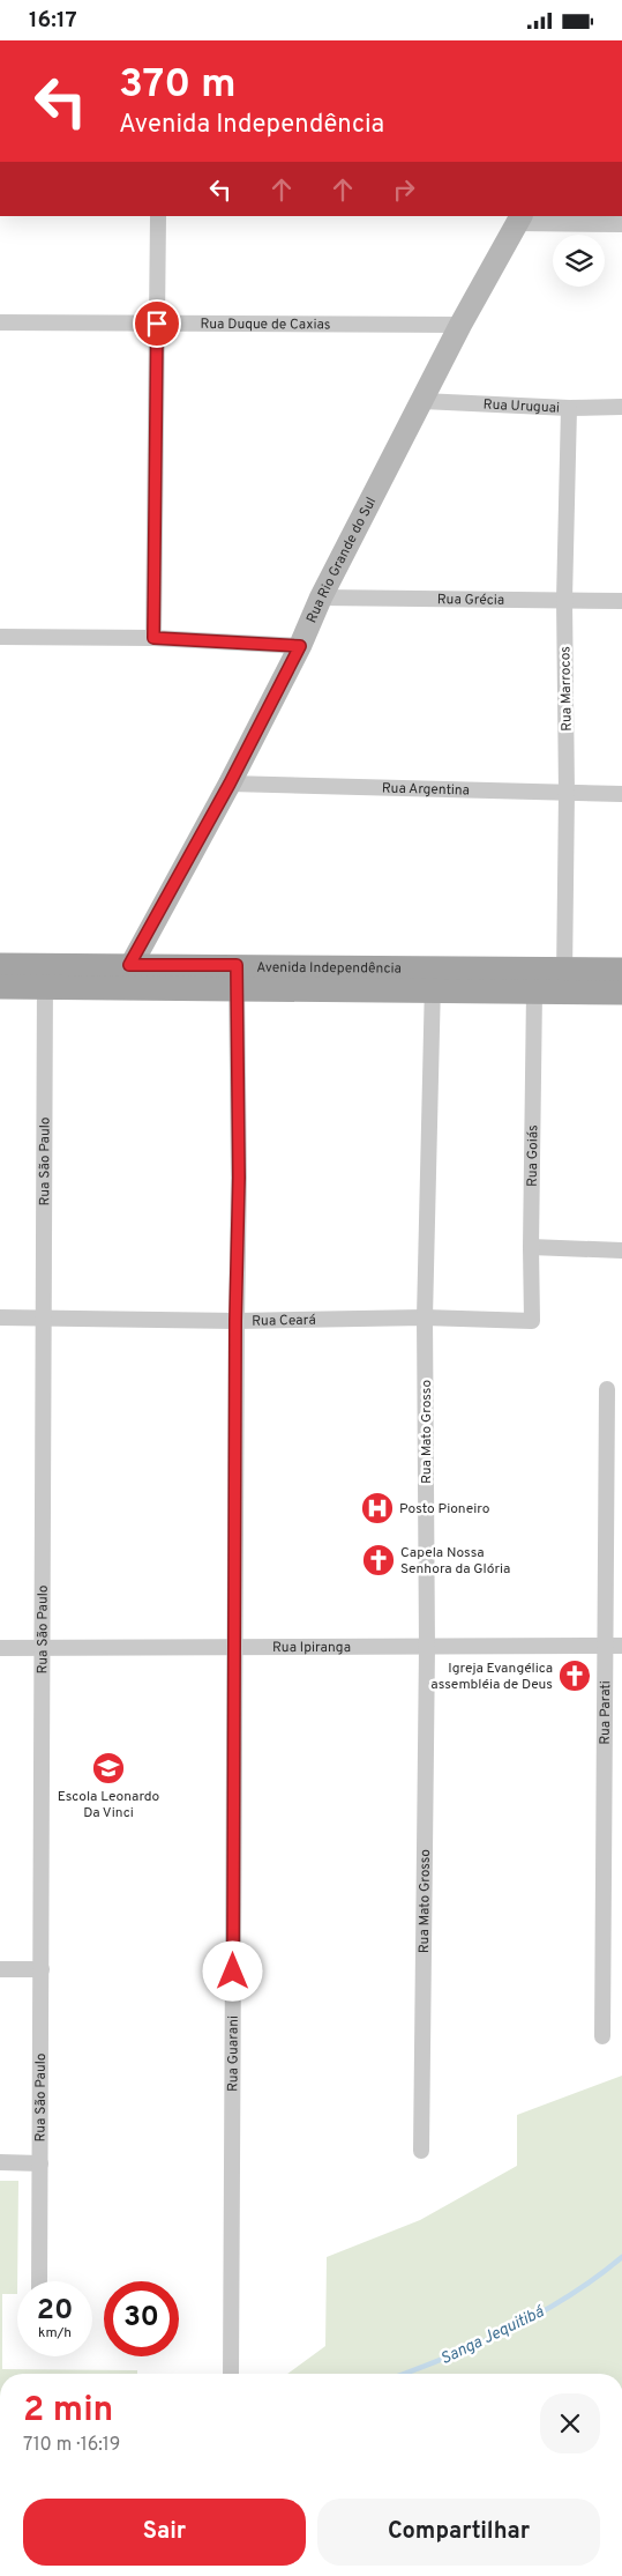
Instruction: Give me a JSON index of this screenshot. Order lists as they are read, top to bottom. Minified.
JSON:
{"streets":{"main road":["Avenida Independência"],"street":["Rua Duque de Caxias","Rua Uruguai","Rua Rio Grande do Sul","Rua Grécia","Rua Marrocos","Rua Argentina","Rua Goiás","Rua São Paulo","Rua Ceará","Rua Mato Grosso","Rua Ipiranga","Rua Parati","Rua Guarani"]},"crossings":[["Rua Duque de Caxias","Rua Rio Grande do Sul"],["Rua Uruguai","Rua Rio Grande do Sul"],["Rua Uruguai","Rua Marrocos"],["Rua Rio Grande do Sul","Rua Grécia"],["Rua Rio Grande do Sul","Rua Argentina"],["Rua Rio Grande do Sul","Avenida Independência"],["Rua Grécia","Rua Marrocos"],["Rua Marrocos","Rua Argentina"],["Rua Marrocos","Avenida Independência"],["Avenida Independência","Rua Goiás"],["Avenida Independência","Rua São Paulo"],["Avenida Independência","Rua Mato Grosso"],["Avenida Independência","Rua Guarani"],["Rua Goiás","Rua Ceará"],["Rua São Paulo","Rua Ceará"],["Rua São Paulo","Rua Ipiranga"],["Rua Ceará","Rua Mato Grosso"],["Rua Ceará","Rua Guarani"],["Rua Mato Grosso","Rua Ipiranga"],["Rua Ipiranga","Rua Parati"],["Rua Ipiranga","Rua Guarani"]],"water":["Sanga Jequitibá"],"places":{"hospital":["Posto Pioneiro"],"church":["Capela Nossa Senhora da Glória","Igreja Evangélica assembléia de Deus"],"school or university":["Escola Leonardo Da Vinci"]},"page":{"status":"16:17","turn":["370 m","Avenida Independência"],"speed":"20 km/h","limit":"30","heading":["2 min","710 m · 16:19"],"buttons":["Sair","Compartilhar"]}}
